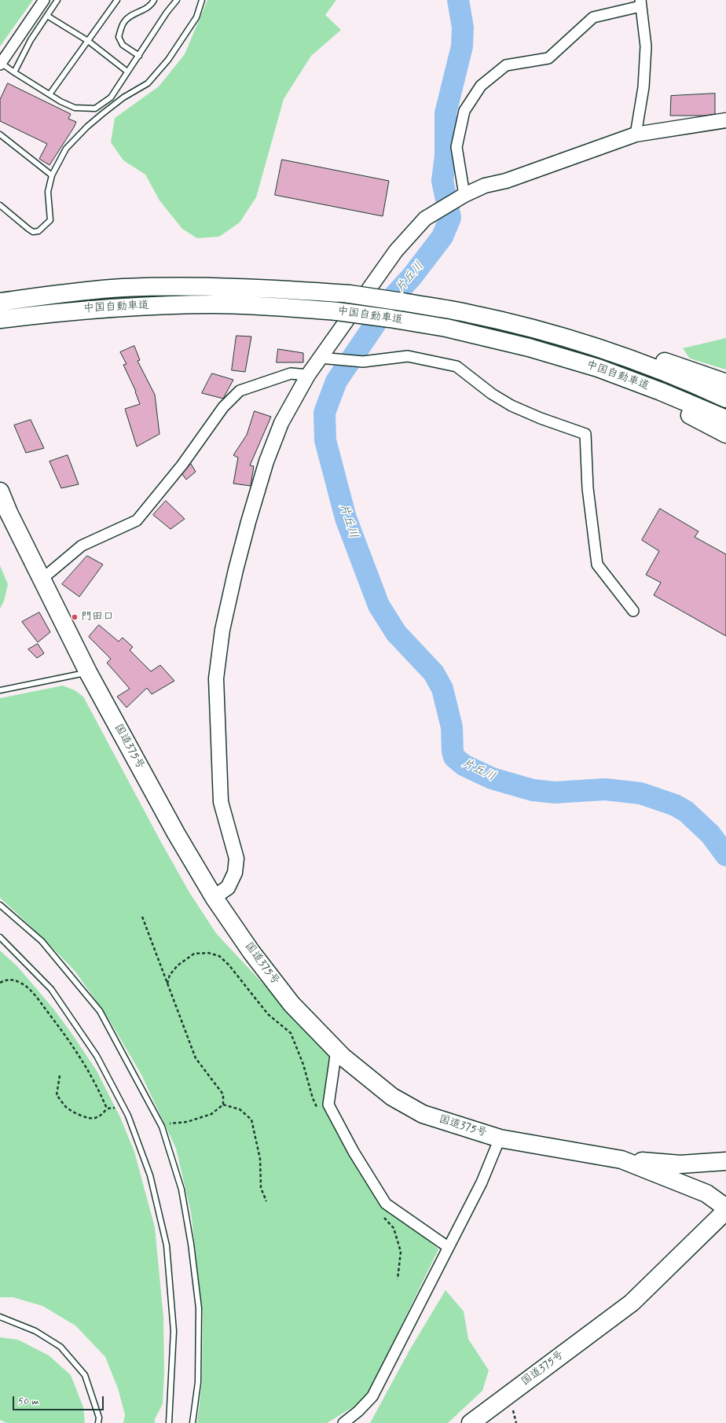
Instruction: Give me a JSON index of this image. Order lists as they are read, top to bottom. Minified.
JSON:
{"streets":{"highway":["中国自動車道","国道375号"]},"water":["片丘川"],"places":["門田口"],"scale_bar":"50 m"}
